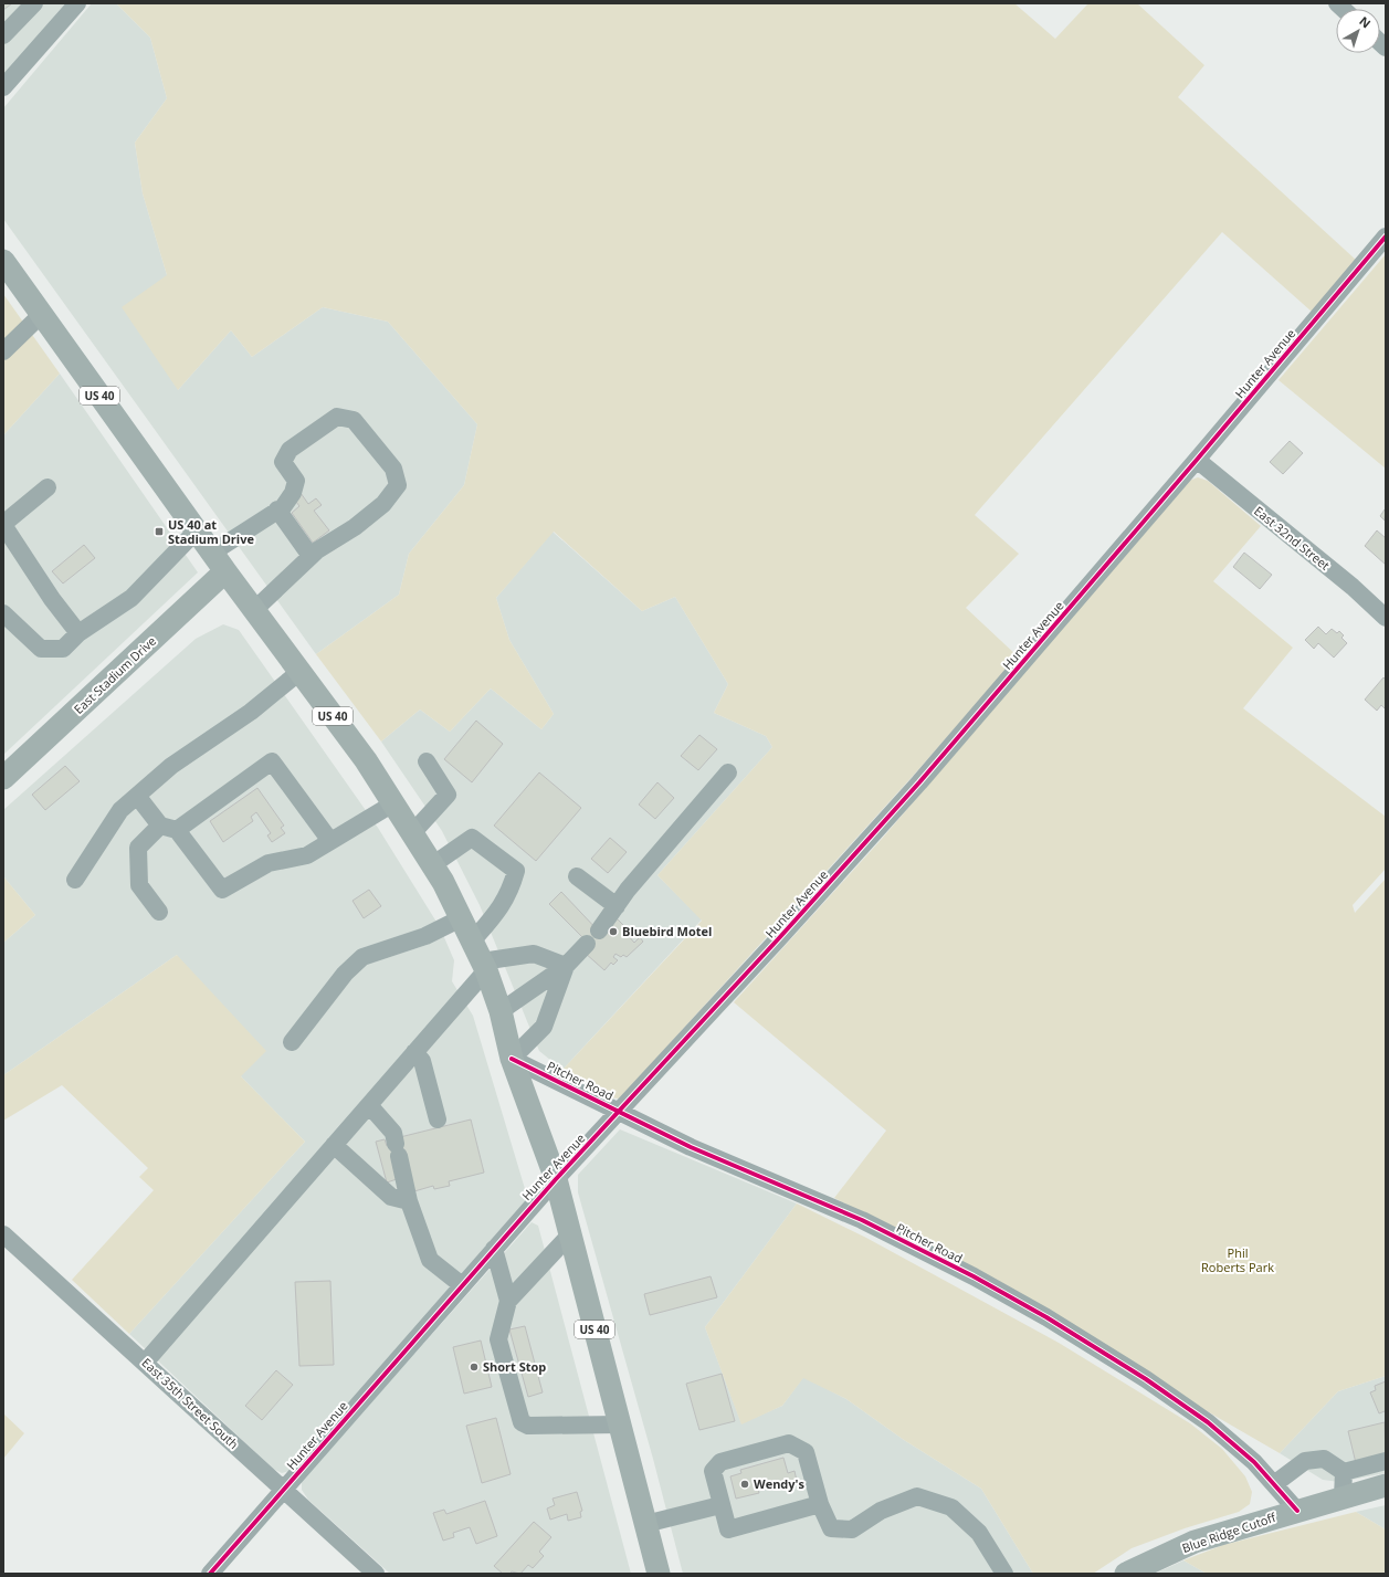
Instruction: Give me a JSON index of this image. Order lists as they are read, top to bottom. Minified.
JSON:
{"streets":{"main road":["US 40","East Stadium Drive","Blue Ridge Cutoff"],"street":["Hunter Avenue","East 32nd Street","Pitcher Road","East 35th Street South"]},"crossings":[["Hunter Avenue","US 40"],["Hunter Avenue","East 32nd Street"],["Hunter Avenue","Pitcher Road"],["Hunter Avenue","East 35th Street South"],["US 40","East Stadium Drive"],["US 40","Pitcher Road"],["Pitcher Road","Blue Ridge Cutoff"]],"parks":["Phil Roberts Park"],"places":{"transit":["US 40 at Stadium Drive"],"other":["Bluebird Motel","Short Stop","Wendy's"]},"north":"top right"}
